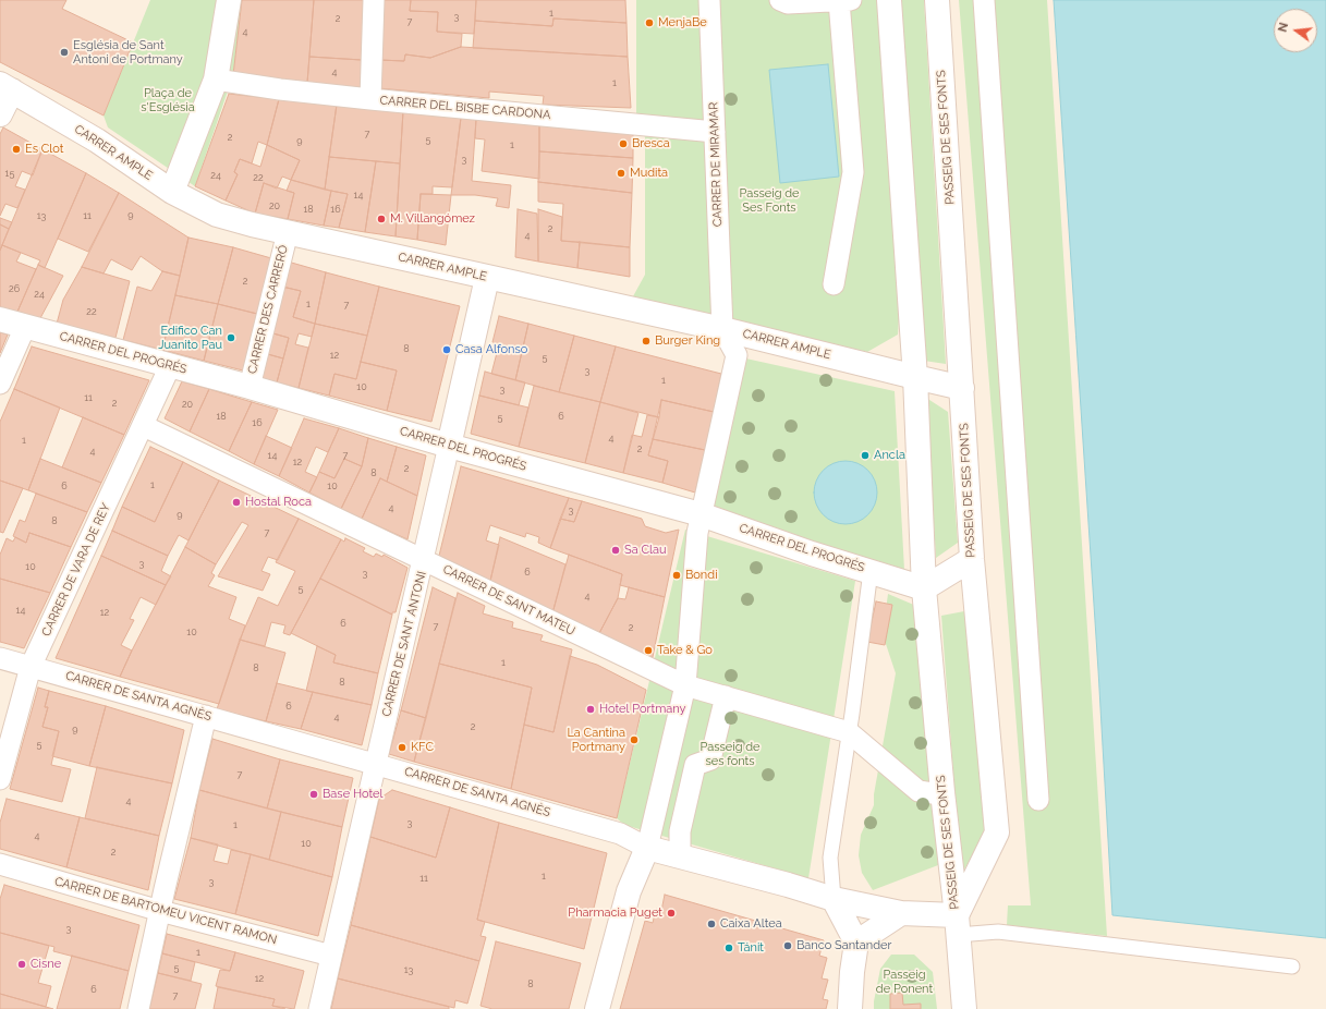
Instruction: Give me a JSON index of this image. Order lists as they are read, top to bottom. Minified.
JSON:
{"streets":{"street":["CARRER DEL BISBE CARDONA","PASSEIG DE SES FONTS","CARRER AMPLE","CARRER DE MIRAMAR","CARRER DES CARRERÓ","CARRER DEL PROGRÉS","CARRER DE VARA DE REY","CARRER DE SANT MATEU","CARRER DE SANT ANTONI","CARRER DE SANTA AGNÈS","CARRER DE BARTOMEU VICENT RAMON"]},"crossings":[["CARRER DEL BISBE CARDONA","CARRER DE MIRAMAR"],["PASSEIG DE SES FONTS","CARRER AMPLE"],["PASSEIG DE SES FONTS","CARRER DEL PROGRÉS"],["PASSEIG DE SES FONTS","CARRER DE SANTA AGNÈS"],["CARRER AMPLE","CARRER DE MIRAMAR"],["CARRER AMPLE","CARRER DES CARRERÓ"],["CARRER AMPLE","CARRER DE SANT ANTONI"],["CARRER DES CARRERÓ","CARRER DEL PROGRÉS"],["CARRER DEL PROGRÉS","CARRER DE VARA DE REY"],["CARRER DEL PROGRÉS","CARRER DE SANT ANTONI"],["CARRER DE VARA DE REY","CARRER DE SANT MATEU"],["CARRER DE VARA DE REY","CARRER DE SANTA AGNÈS"],["CARRER DE SANT MATEU","CARRER DE SANT ANTONI"],["CARRER DE SANT ANTONI","CARRER DE SANTA AGNÈS"],["CARRER DE SANT ANTONI","CARRER DE BARTOMEU VICENT RAMON"]],"parks":["Plaça de s'Església","Passeig de Ses Fonts","Passeig de ses fonts","Passeig de Ponent"],"places":["MenjaBe","Església de Sant Antoni de Portmany","Bresca","Es Clot","Mudita","M. Villangómez","Edifico Can Juanito Pau","Burger King","Casa Alfonso","Ancla","Hostal Roca","Sa Clau","Bondi","Take & Go","Hotel Portmany","La Cantina Portmany","KFC","Base Hotel","Pharmacia Puget","Caixa Altea","Banco Santander","Tánit","Cisne"],"house_numbers":["1","3","2","7","4","4","1","7","2","5","9","1","3","15","24","22","14","20","18","16","9","13","11","2","4","2","26","24","1","7","22","8","12","5","3","1","10","3","11","2","20","18","6","5","16","4","1","2","4","14","7","12","2","8","1","6","10","4","3","9","8","7","3","10","6","3","5","4","14","12","6","7","2","10","1","8","8","6","4","2","9","5","7","4","3","1","4","10","2","1","11","3","3","1","5","13","12","8","6","7"],"north":"left"}
